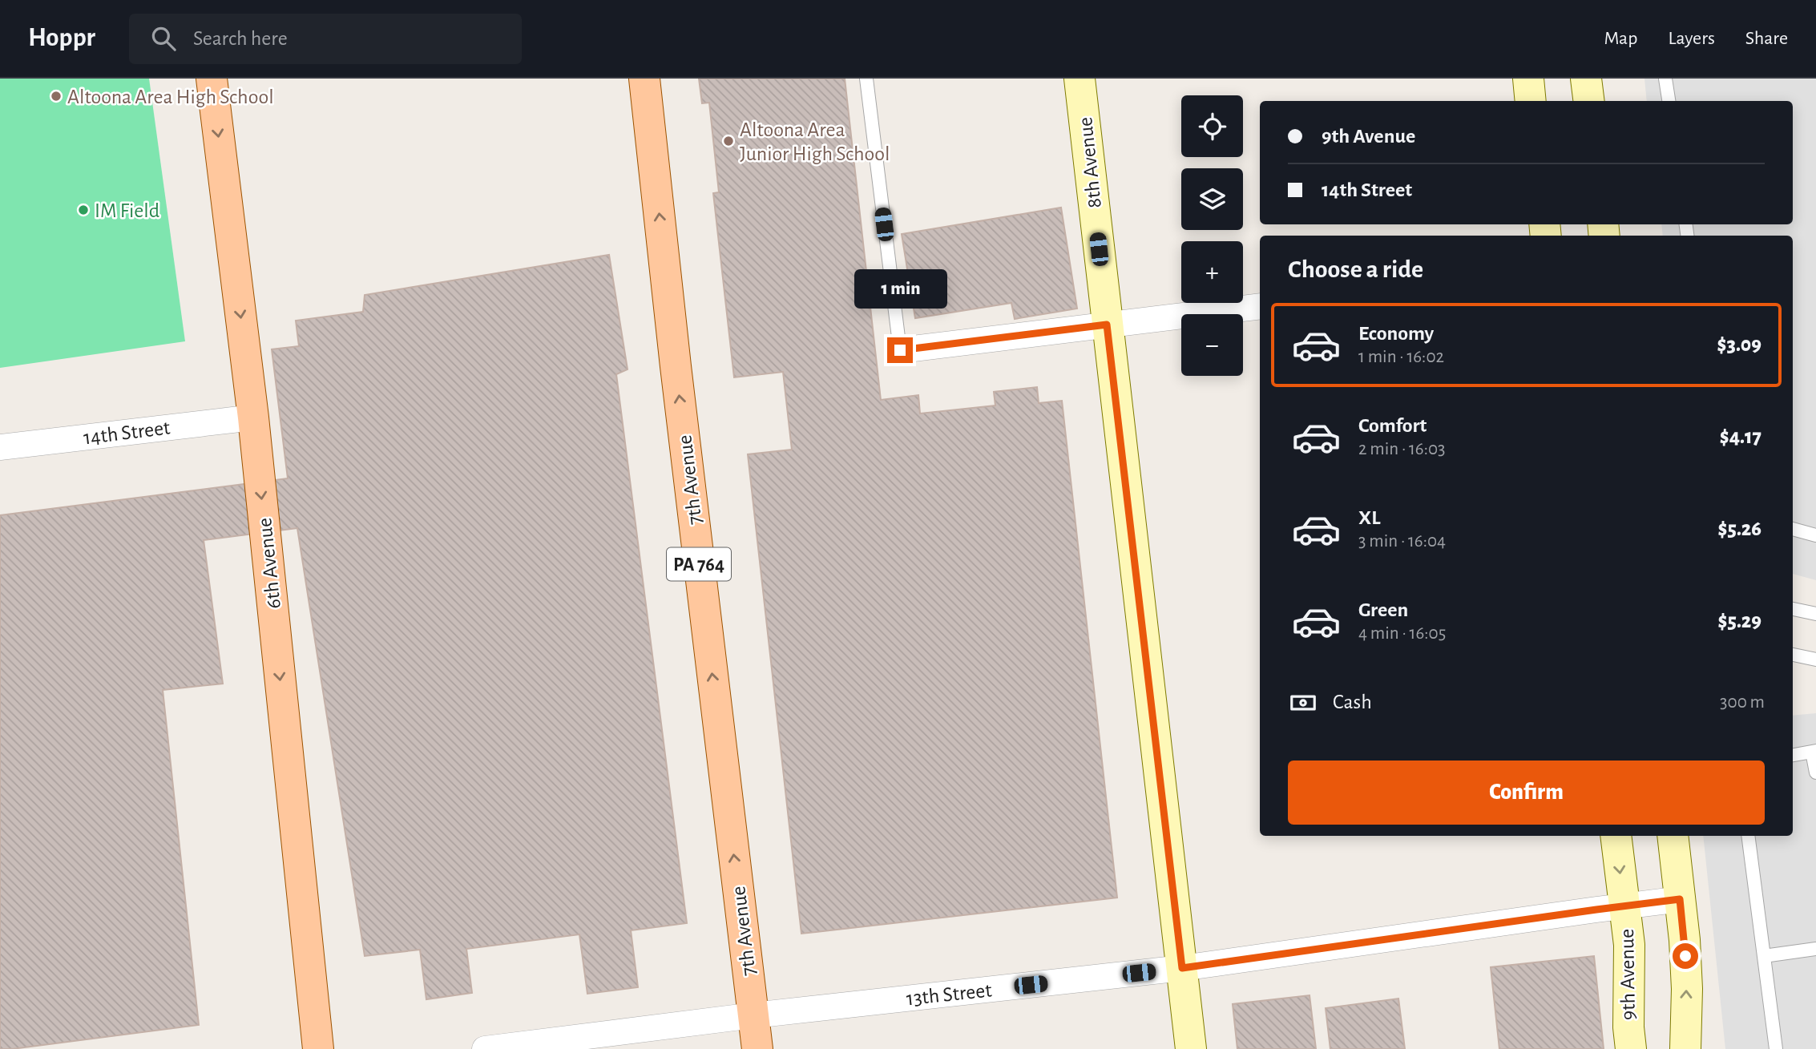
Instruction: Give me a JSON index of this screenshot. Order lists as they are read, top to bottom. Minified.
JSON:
{"streets":{"main road":["7th Avenue","6th Avenue","PA 764"],"street":["8th Avenue","14th Street","9th Avenue","13th Street"]},"crossings":[["8th Avenue","13th Street"],["14th Street","6th Avenue"],["7th Avenue","13th Street"],["9th Avenue","13th Street"]],"one_way":["7th Avenue","6th Avenue"],"places":["Altoona Area High School","Altoona Area Junior High School","IM Field"],"page":{"header":"Hoppr","search":"Search here","nav":["Map","Layers","Share"],"map_buttons":["+","−"],"banner":["9th Avenue","14th Street"],"heading":"Choose a ride","bubble":"1 min","list":[{"name":"Economy","note":"1 min · 16:02","value":"$3.09"},{"name":"Comfort","note":"2 min · 16:03","value":"$4.17"},{"name":"XL","note":"3 min · 16:04","value":"$5.26"},{"name":"Green","note":"4 min · 16:05","value":"$5.29"}],"pay":["Cash","300 m"],"buttons":"Confirm"}}
